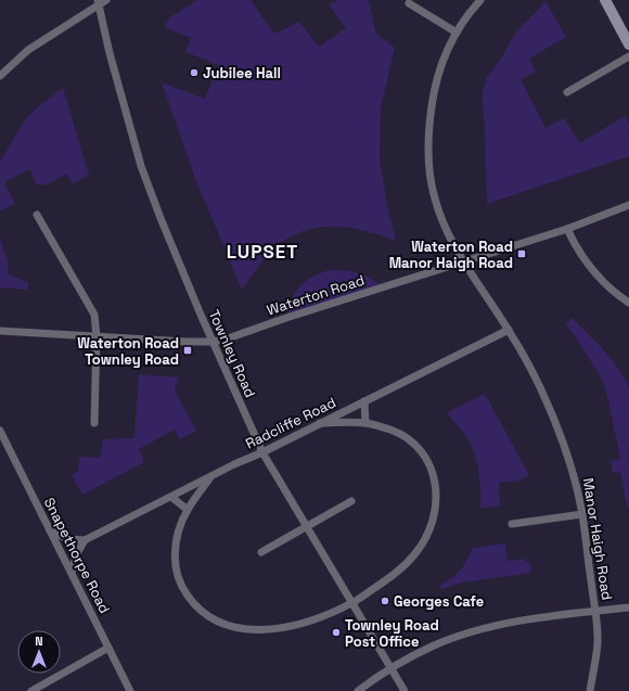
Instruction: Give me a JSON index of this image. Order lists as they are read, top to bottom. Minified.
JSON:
{"streets":{"street":["Waterton Road","Townley Road","Radcliffe Road","Manor Haigh Road","Snapethorpe Road"]},"crossings":[["Waterton Road","Townley Road"],["Waterton Road","Manor Haigh Road"],["Townley Road","Radcliffe Road"],["Radcliffe Road","Manor Haigh Road"]],"districts":["LUPSET"],"places":{"other":["Jubilee Hall","Georges Cafe","Townley Road Post Office"],"transit":["Waterton Road Manor Haigh Road","Waterton Road Townley Road"]},"north":"top"}
